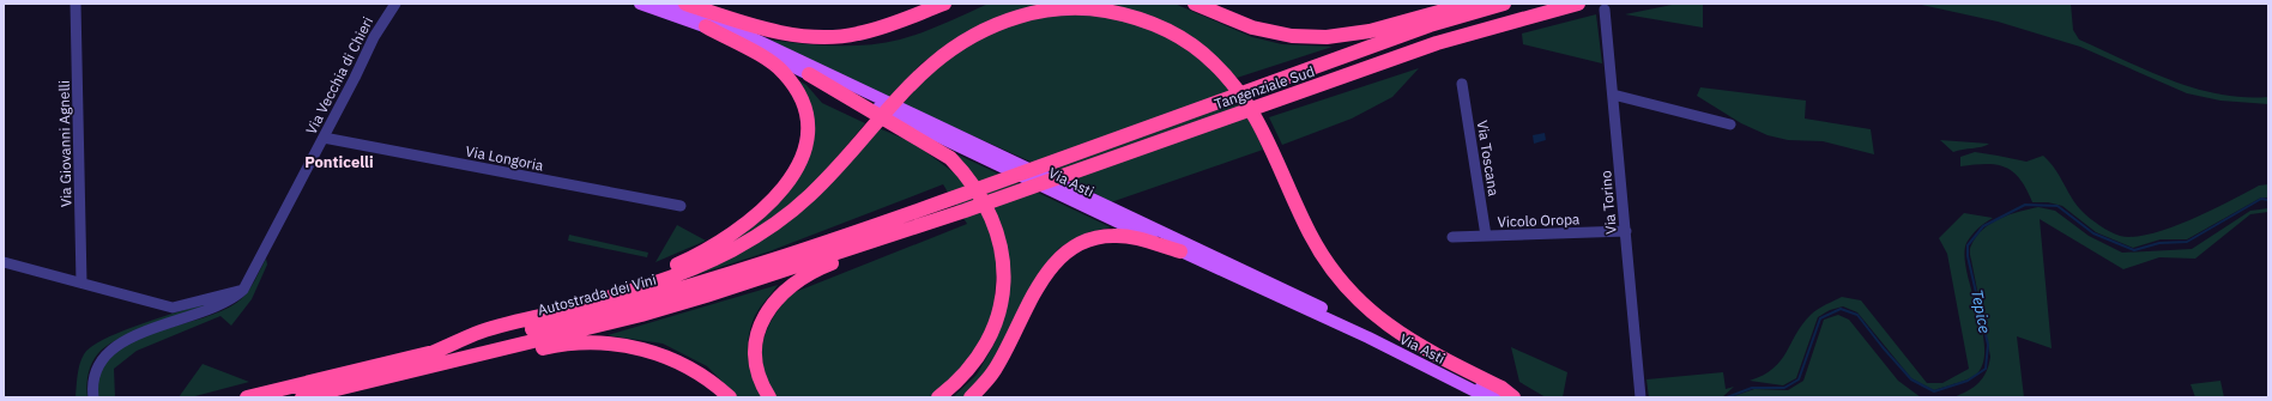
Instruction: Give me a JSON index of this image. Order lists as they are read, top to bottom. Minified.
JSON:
{"streets":{"highway":["Tangenziale Sud","Autostrada dei Vini"],"main road":["Via Asti"],"street":["Via Vecchia di Chieri","Via Giovanni Agnelli","Via Longoria","Via Toscana","Via Torino","Vicolo Oropa"]},"crossings":[["Via Vecchia di Chieri","Via Longoria"],["Tangenziale Sud","Autostrada dei Vini"],["Via Toscana","Vicolo Oropa"],["Via Torino","Vicolo Oropa"]],"districts":["Ponticelli"],"water":["Tepice"]}
